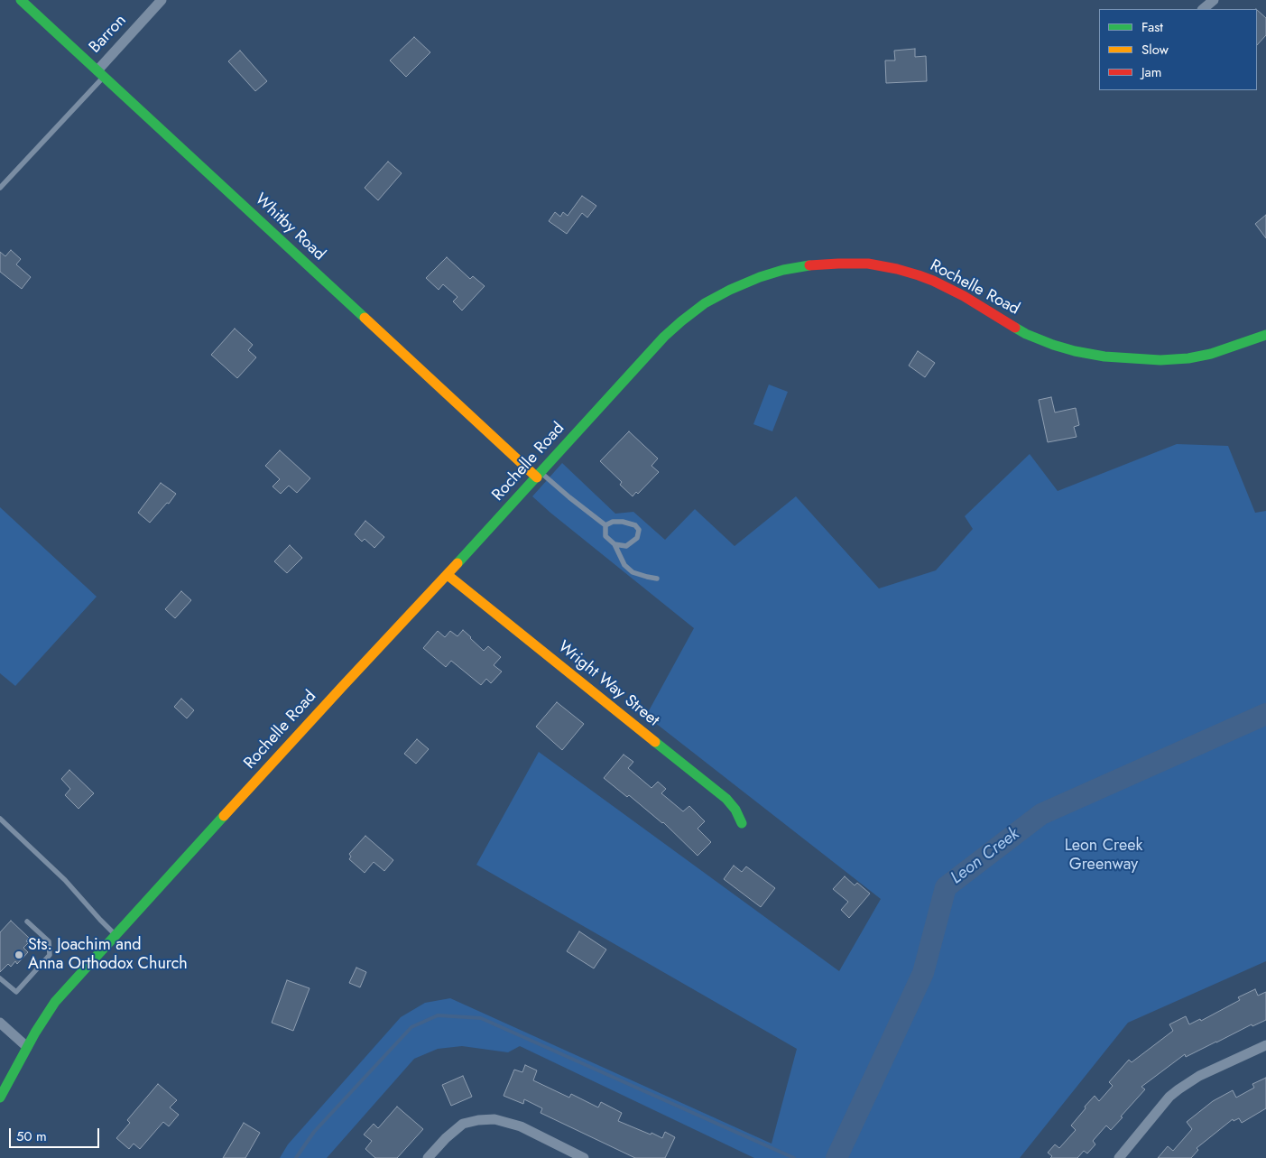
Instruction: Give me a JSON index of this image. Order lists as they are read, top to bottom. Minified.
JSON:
{"streets":{"street":["Barron","Whitby Road","Rochelle Road","Wright Way Street"]},"crossings":[["Barron","Whitby Road"],["Whitby Road","Rochelle Road"],["Rochelle Road","Wright Way Street"]],"water":["Leon Creek"],"parks":["Leon Creek Greenway"],"places":["Sts. Joachim and Anna Orthodox Church"],"legend":["Fast","Slow","Jam"],"scale_bar":"50 m"}
